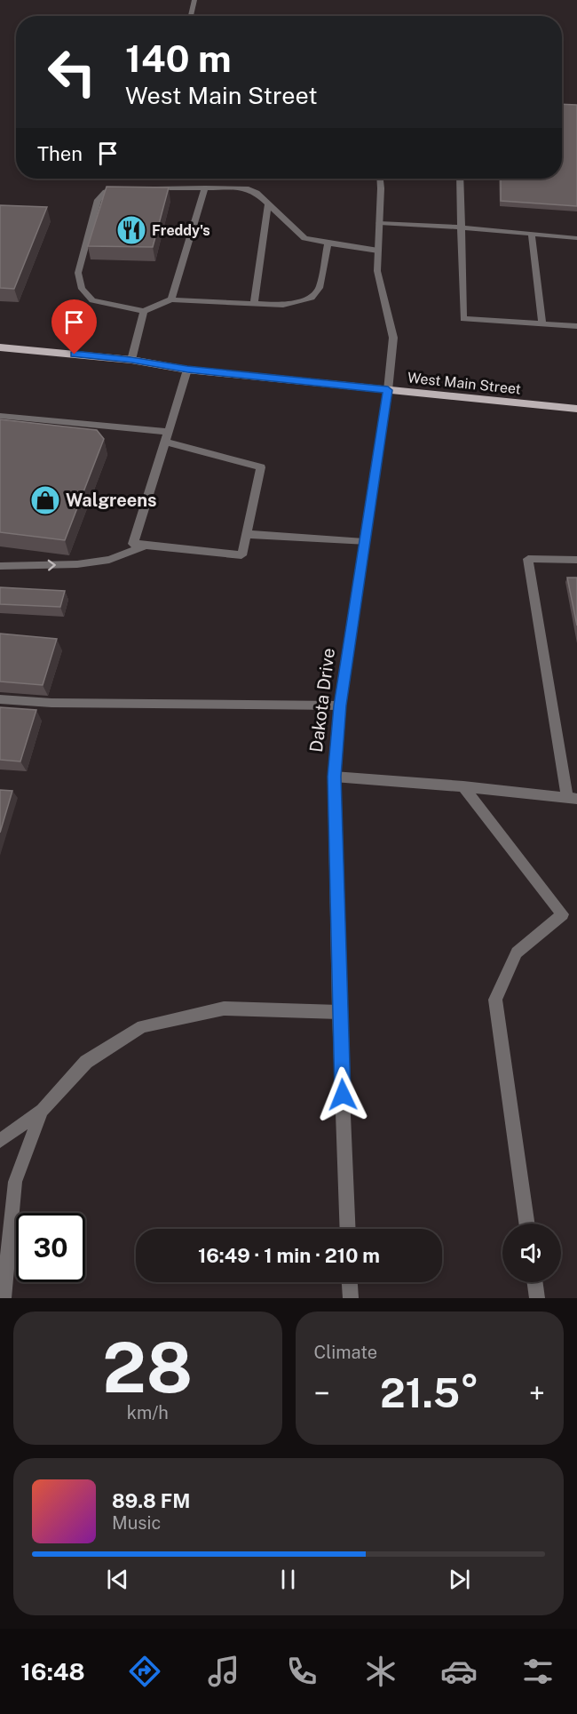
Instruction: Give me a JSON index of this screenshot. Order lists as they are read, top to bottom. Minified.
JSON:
{"streets":{"main road":["West Main Street"],"street":["Dakota Drive"]},"crossings":[["West Main Street","Dakota Drive"]],"places":{"restaurant":["Freddy's"],"shop":["Walgreens"]},"page":{"turn":["140 m","West Main Street"],"then":"Then","limit":"30","trip":"16:49 · 1 min · 210 m","tile":[["28","km/h"],"Climate"],"heat":["−","21.5°","+"],"song":["89.8 FM","Music"],"tabs":"16:48"}}
